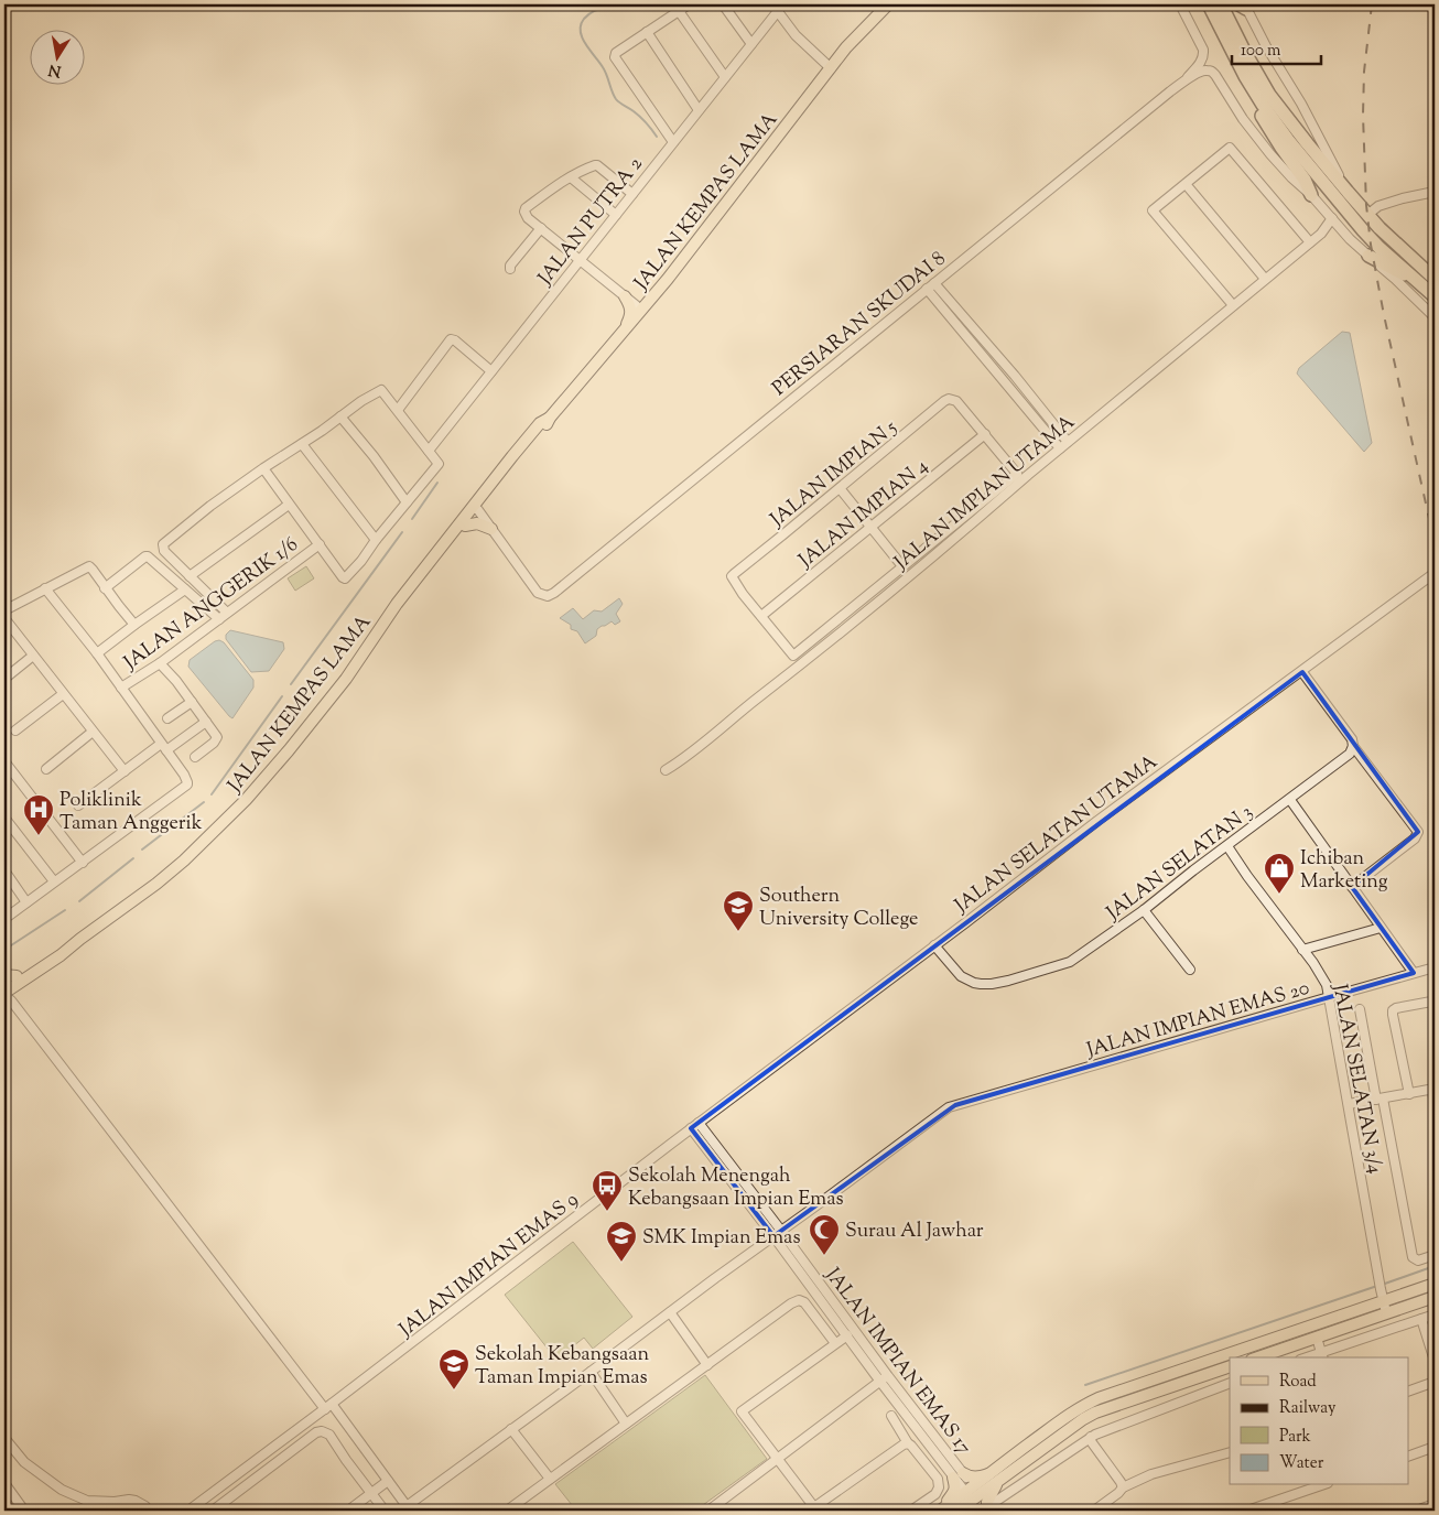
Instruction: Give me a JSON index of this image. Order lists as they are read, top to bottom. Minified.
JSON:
{"streets":{"main road":["JALAN KEMPAS LAMA"],"street":["JALAN PUTRA 2","PERSIARAN SKUDAI 8","JALAN IMPIAN 5","JALAN IMPIAN UTAMA","JALAN IMPIAN 4","JALAN ANGGERIK 1/6","JALAN SELATAN UTAMA","JALAN SELATAN 3","JALAN IMPIAN EMAS 20","JALAN SELATAN 3/4","JALAN IMPIAN EMAS 9","JALAN IMPIAN EMAS 17"]},"crossings":[["JALAN IMPIAN 5","JALAN IMPIAN 4"],["JALAN SELATAN UTAMA","JALAN SELATAN 3"],["JALAN SELATAN UTAMA","JALAN IMPIAN EMAS 9"],["JALAN SELATAN UTAMA","JALAN IMPIAN EMAS 17"],["JALAN SELATAN 3","JALAN SELATAN 3/4"],["JALAN IMPIAN EMAS 20","JALAN SELATAN 3/4"],["JALAN IMPIAN EMAS 20","JALAN IMPIAN EMAS 17"],["JALAN IMPIAN EMAS 9","JALAN IMPIAN EMAS 17"]],"places":{"hospital":["Poliklinik Taman Anggerik"],"shop":["Ichiban Marketing"],"school or university":["Southern University College","SMK Impian Emas","Sekolah Kebangsaan Taman Impian Emas"],"bus stop":["Sekolah Menengah Kebangsaan Impian Emas"],"mosque":["Surau Al Jawhar"]},"legend":["Road","Railway","Park","Water"],"scale_bar":"100 m","north":"bottom"}
